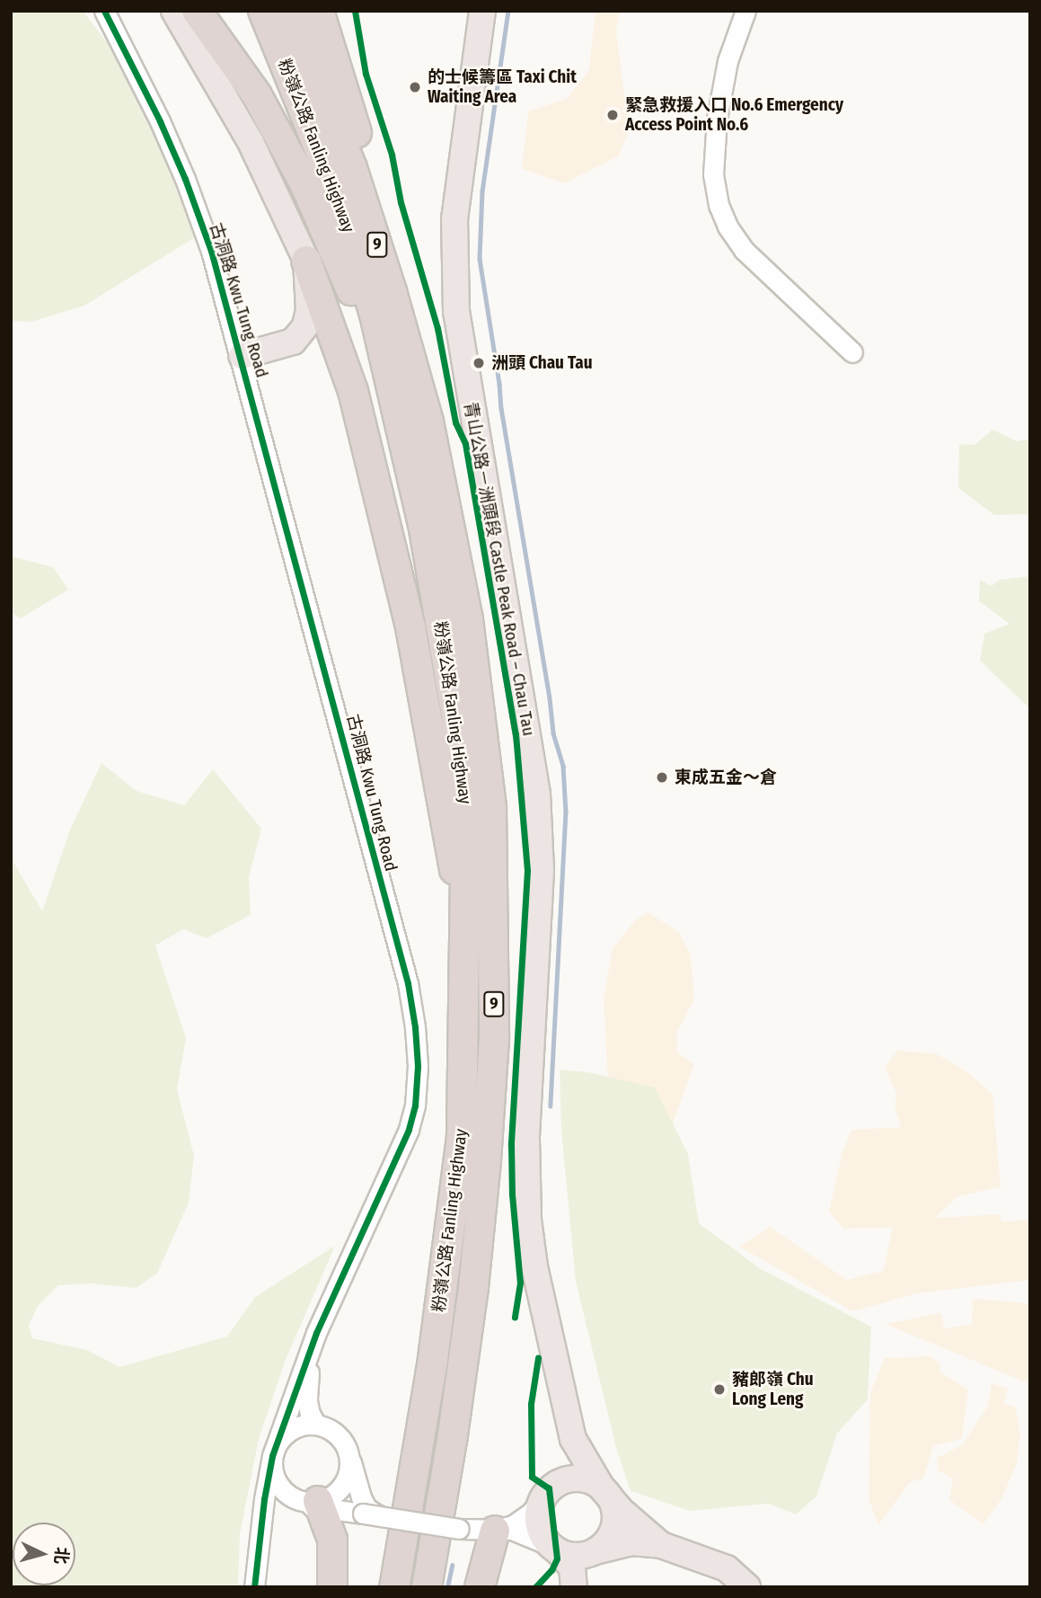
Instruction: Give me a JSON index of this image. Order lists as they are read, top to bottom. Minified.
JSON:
{"streets":{"highway":["粉嶺公路 Fanling Highway","9"],"main road":["青山公路－洲頭段 Castle Peak Road – Chau Tau"],"street":["古洞路 Kwu Tung Road"]},"places":["的士候籌區 Taxi Chit Waiting Area","緊急救援入口 No.6 Emergency Access Point No.6","洲頭 Chau Tau","東成五金～倉","豬郎嶺 Chu Long Leng"],"north":"right"}
